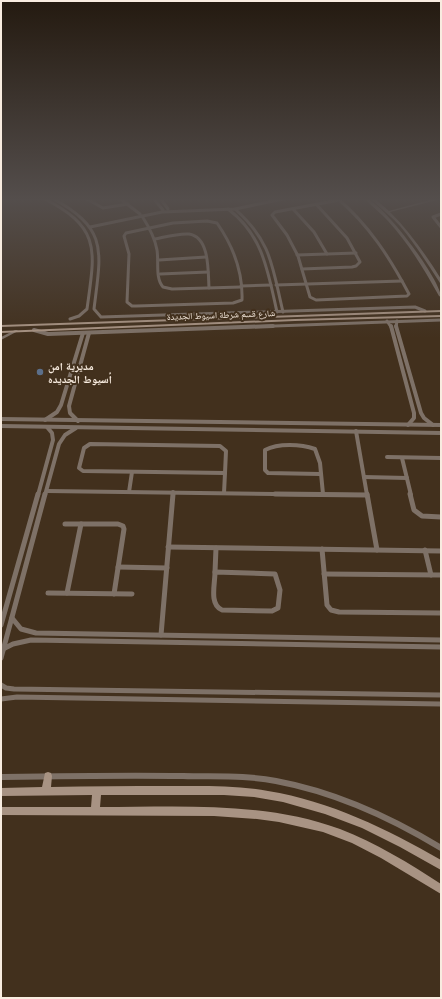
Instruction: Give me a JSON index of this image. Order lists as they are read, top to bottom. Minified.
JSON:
{"streets":{"main road":["شارع قسم شرطة اسيوط الجديدة"]},"places":["مديرية امن أسيوط الجديده"]}
